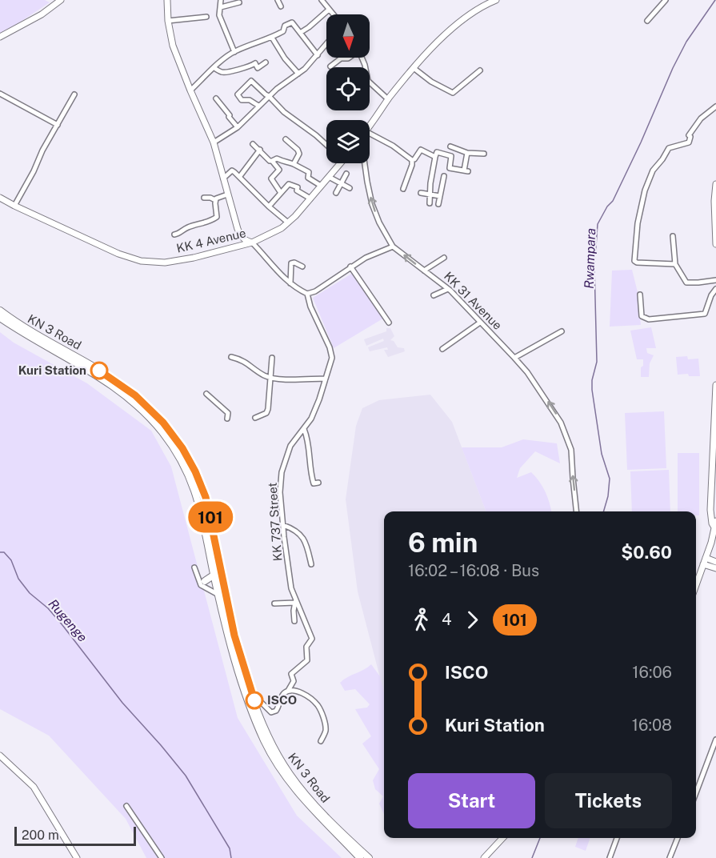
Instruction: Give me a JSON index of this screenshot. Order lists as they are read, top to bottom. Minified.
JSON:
{"streets":{"highway":["KN 3 Road"],"main road":["KK 4 Avenue"],"street":["KK 31 Avenue","KK 737 Street"]},"one_way":["KK 31 Avenue"],"water":["Rwampara","Rugenge"],"places":["Kuri Station","ISCO"],"lines":["bus line 101"],"scale_bar":"200 m","north":"bottom","page":{"on_map":"101","heading":["6 min","16:02 – 16:08 · Bus","$0.60"],"legs":["4","101"],"list":[{"name":"ISCO","value":"16:06"},{"name":"Kuri Station","value":"16:08"}],"buttons":["Start","Tickets"],"scale":"200 m"}}
